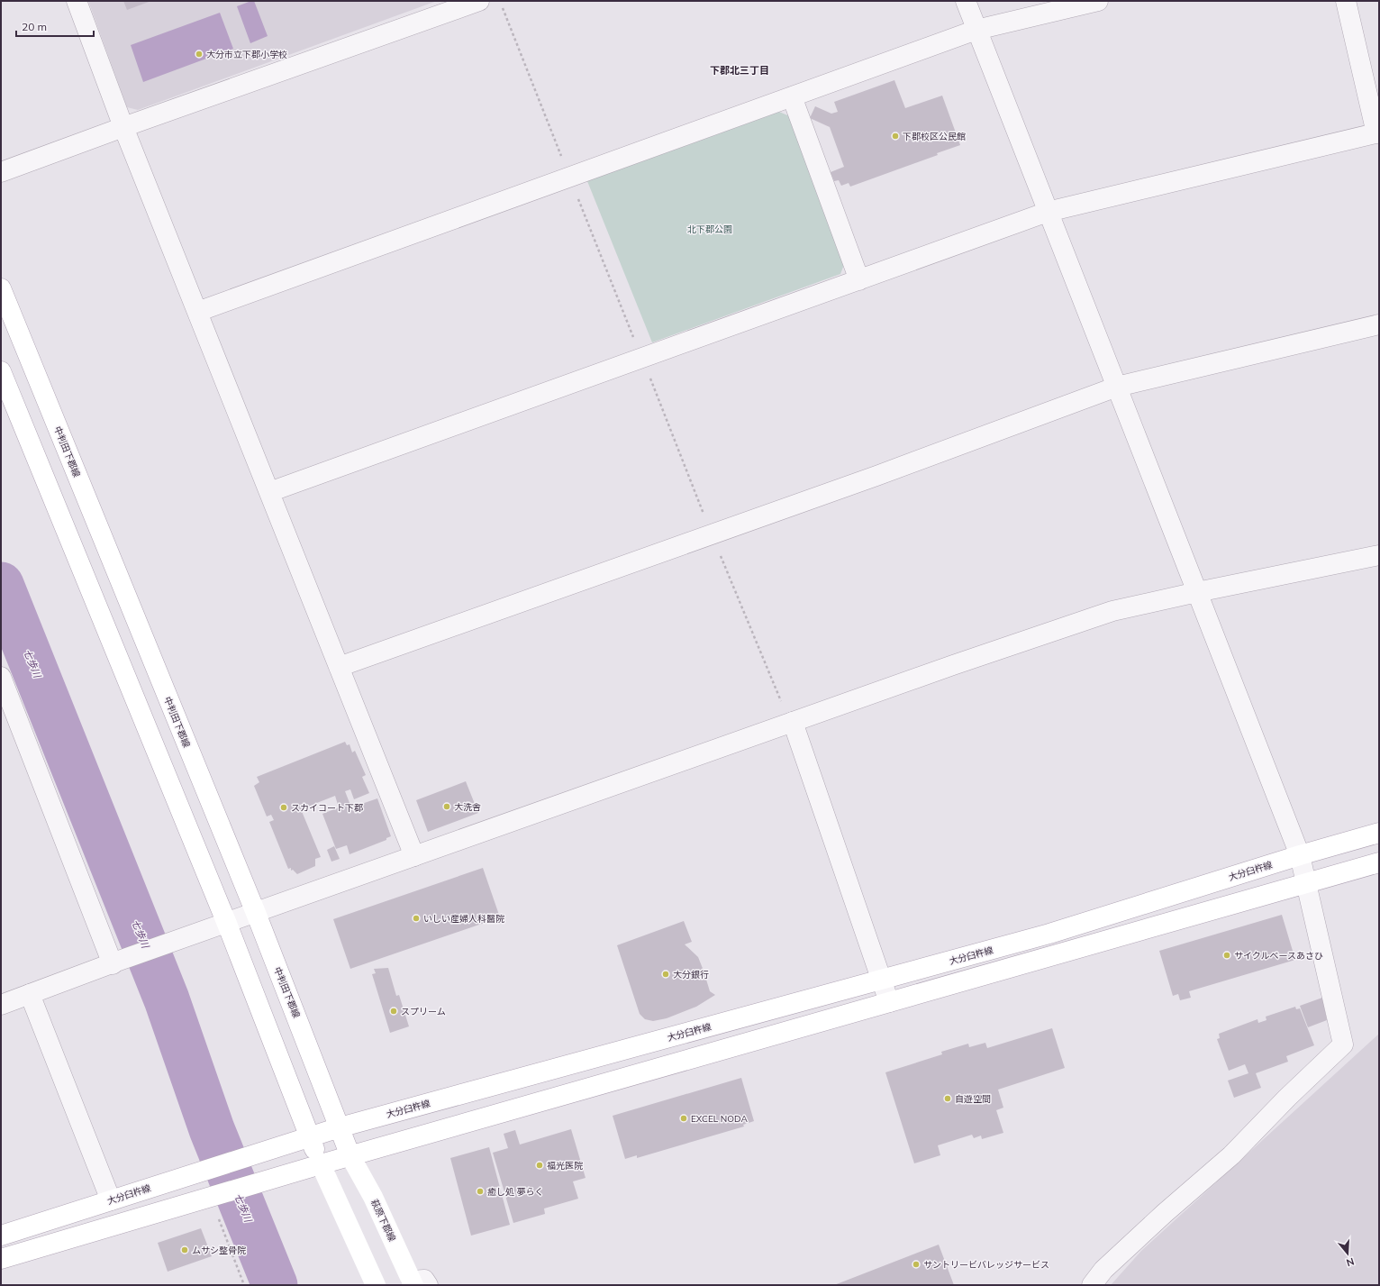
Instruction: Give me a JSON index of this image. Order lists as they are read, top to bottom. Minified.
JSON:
{"streets":{"main road":["中判田下郡線","大分臼杵線","萩原下郡線"]},"crossings":[["中判田下郡線","大分臼杵線"],["中判田下郡線","萩原下郡線"]],"districts":["下郡北三丁目"],"water":["七歩川"],"parks":["北下郡公園"],"places":["大分市立下郡小学校","下郡校区公民館","大洗舎","スカイコート下郡","いしい産婦人科醫院","サイクルベースあさひ","大分銀行","スプリーム","自遊空間","EXCEL NODA","福光医院","癒し処 夢らく","ムサシ整骨院","サントリービバレッジサービス"],"scale_bar":"20 m","north":"bottom"}
